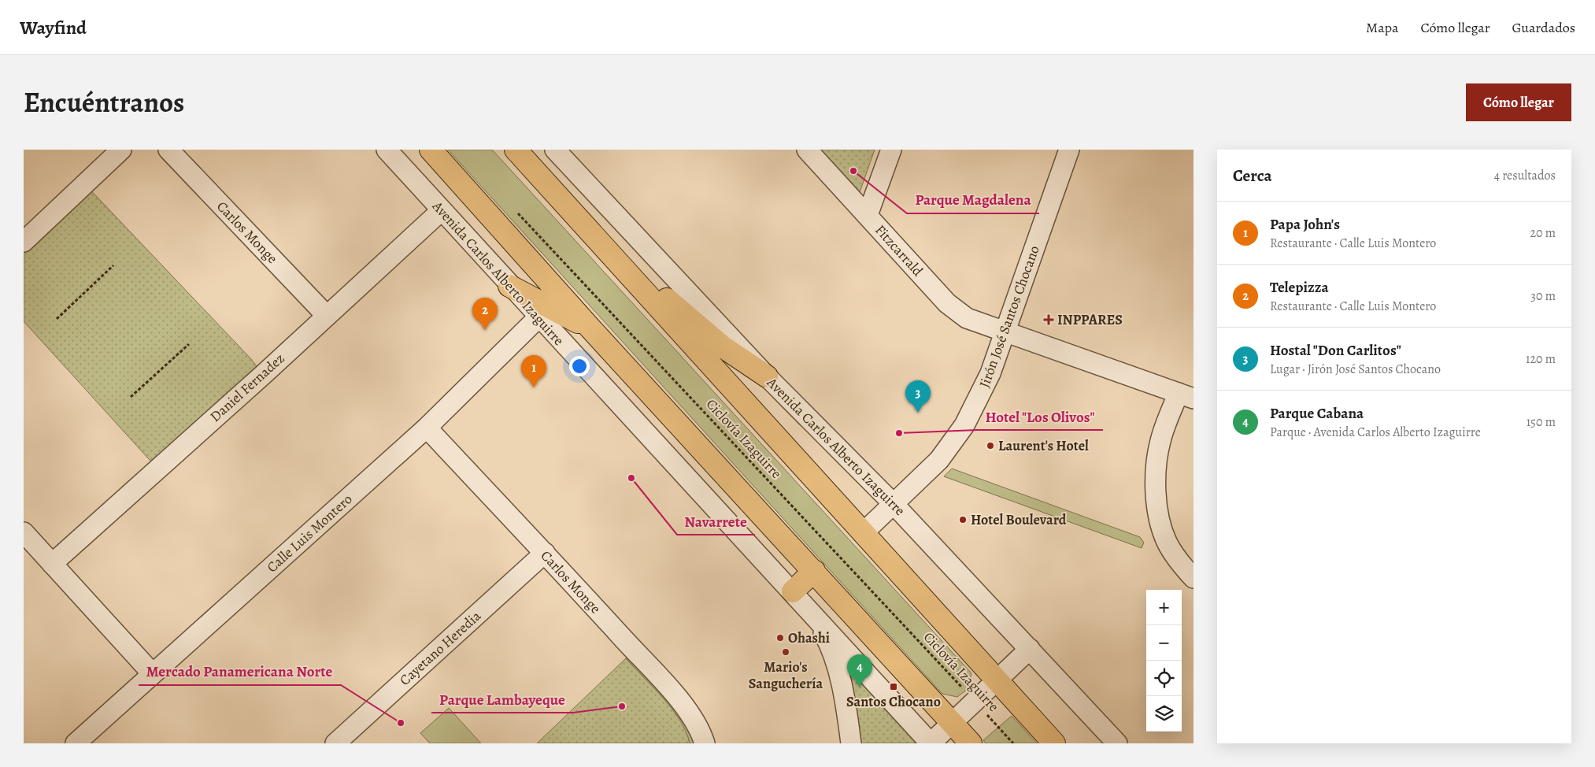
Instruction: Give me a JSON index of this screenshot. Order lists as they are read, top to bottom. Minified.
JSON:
{"streets":{"street":["Carlos Monge","Fitzcarrald","Avenida Carlos Alberto Izaguirre","Jirón José Santos Chocano","Daniel Fernadez","Calle Luis Montero","Cayetano Heredia"],"path":["Ciclovía Izaguirre"]},"crossings":[["Carlos Monge","Daniel Fernadez"],["Carlos Monge","Calle Luis Montero"],["Carlos Monge","Cayetano Heredia"],["Fitzcarrald","Jirón José Santos Chocano"],["Avenida Carlos Alberto Izaguirre","Jirón José Santos Chocano"],["Avenida Carlos Alberto Izaguirre","Daniel Fernadez"],["Avenida Carlos Alberto Izaguirre","Calle Luis Montero"]],"places":{"other":["Parque Magdalena","Hotel \"Los Olivos\"","Laurent's Hotel","Navarrete","Hotel Boulevard","Ohashi","Mario's Sanguchería","Parque Lambayeque","Mercado Panamericana Norte"],"health":["INPPARES"],"transit":["Santos Chocano"]},"page":{"header":"Wayfind","nav":["Mapa","Cómo llegar","Guardados"],"title":"Encuéntranos","buttons":"Cómo llegar","heading":["Cerca","4 resultados"],"list":[{"mark":"1","name":"Papa John's","note":"Restaurante · Calle Luis Montero","value":"20 m"},{"mark":"2","name":"Telepizza","note":"Restaurante · Calle Luis Montero","value":"30 m"},{"mark":"3","name":"Hostal \"Don Carlitos\"","note":"Lugar · Jirón José Santos Chocano","value":"120 m"},{"mark":"4","name":"Parque Cabana","note":"Parque · Avenida Carlos Alberto Izaguirre","value":"150 m"}],"pins":["2","1","3","4"],"map_buttons":["+","−"]}}
